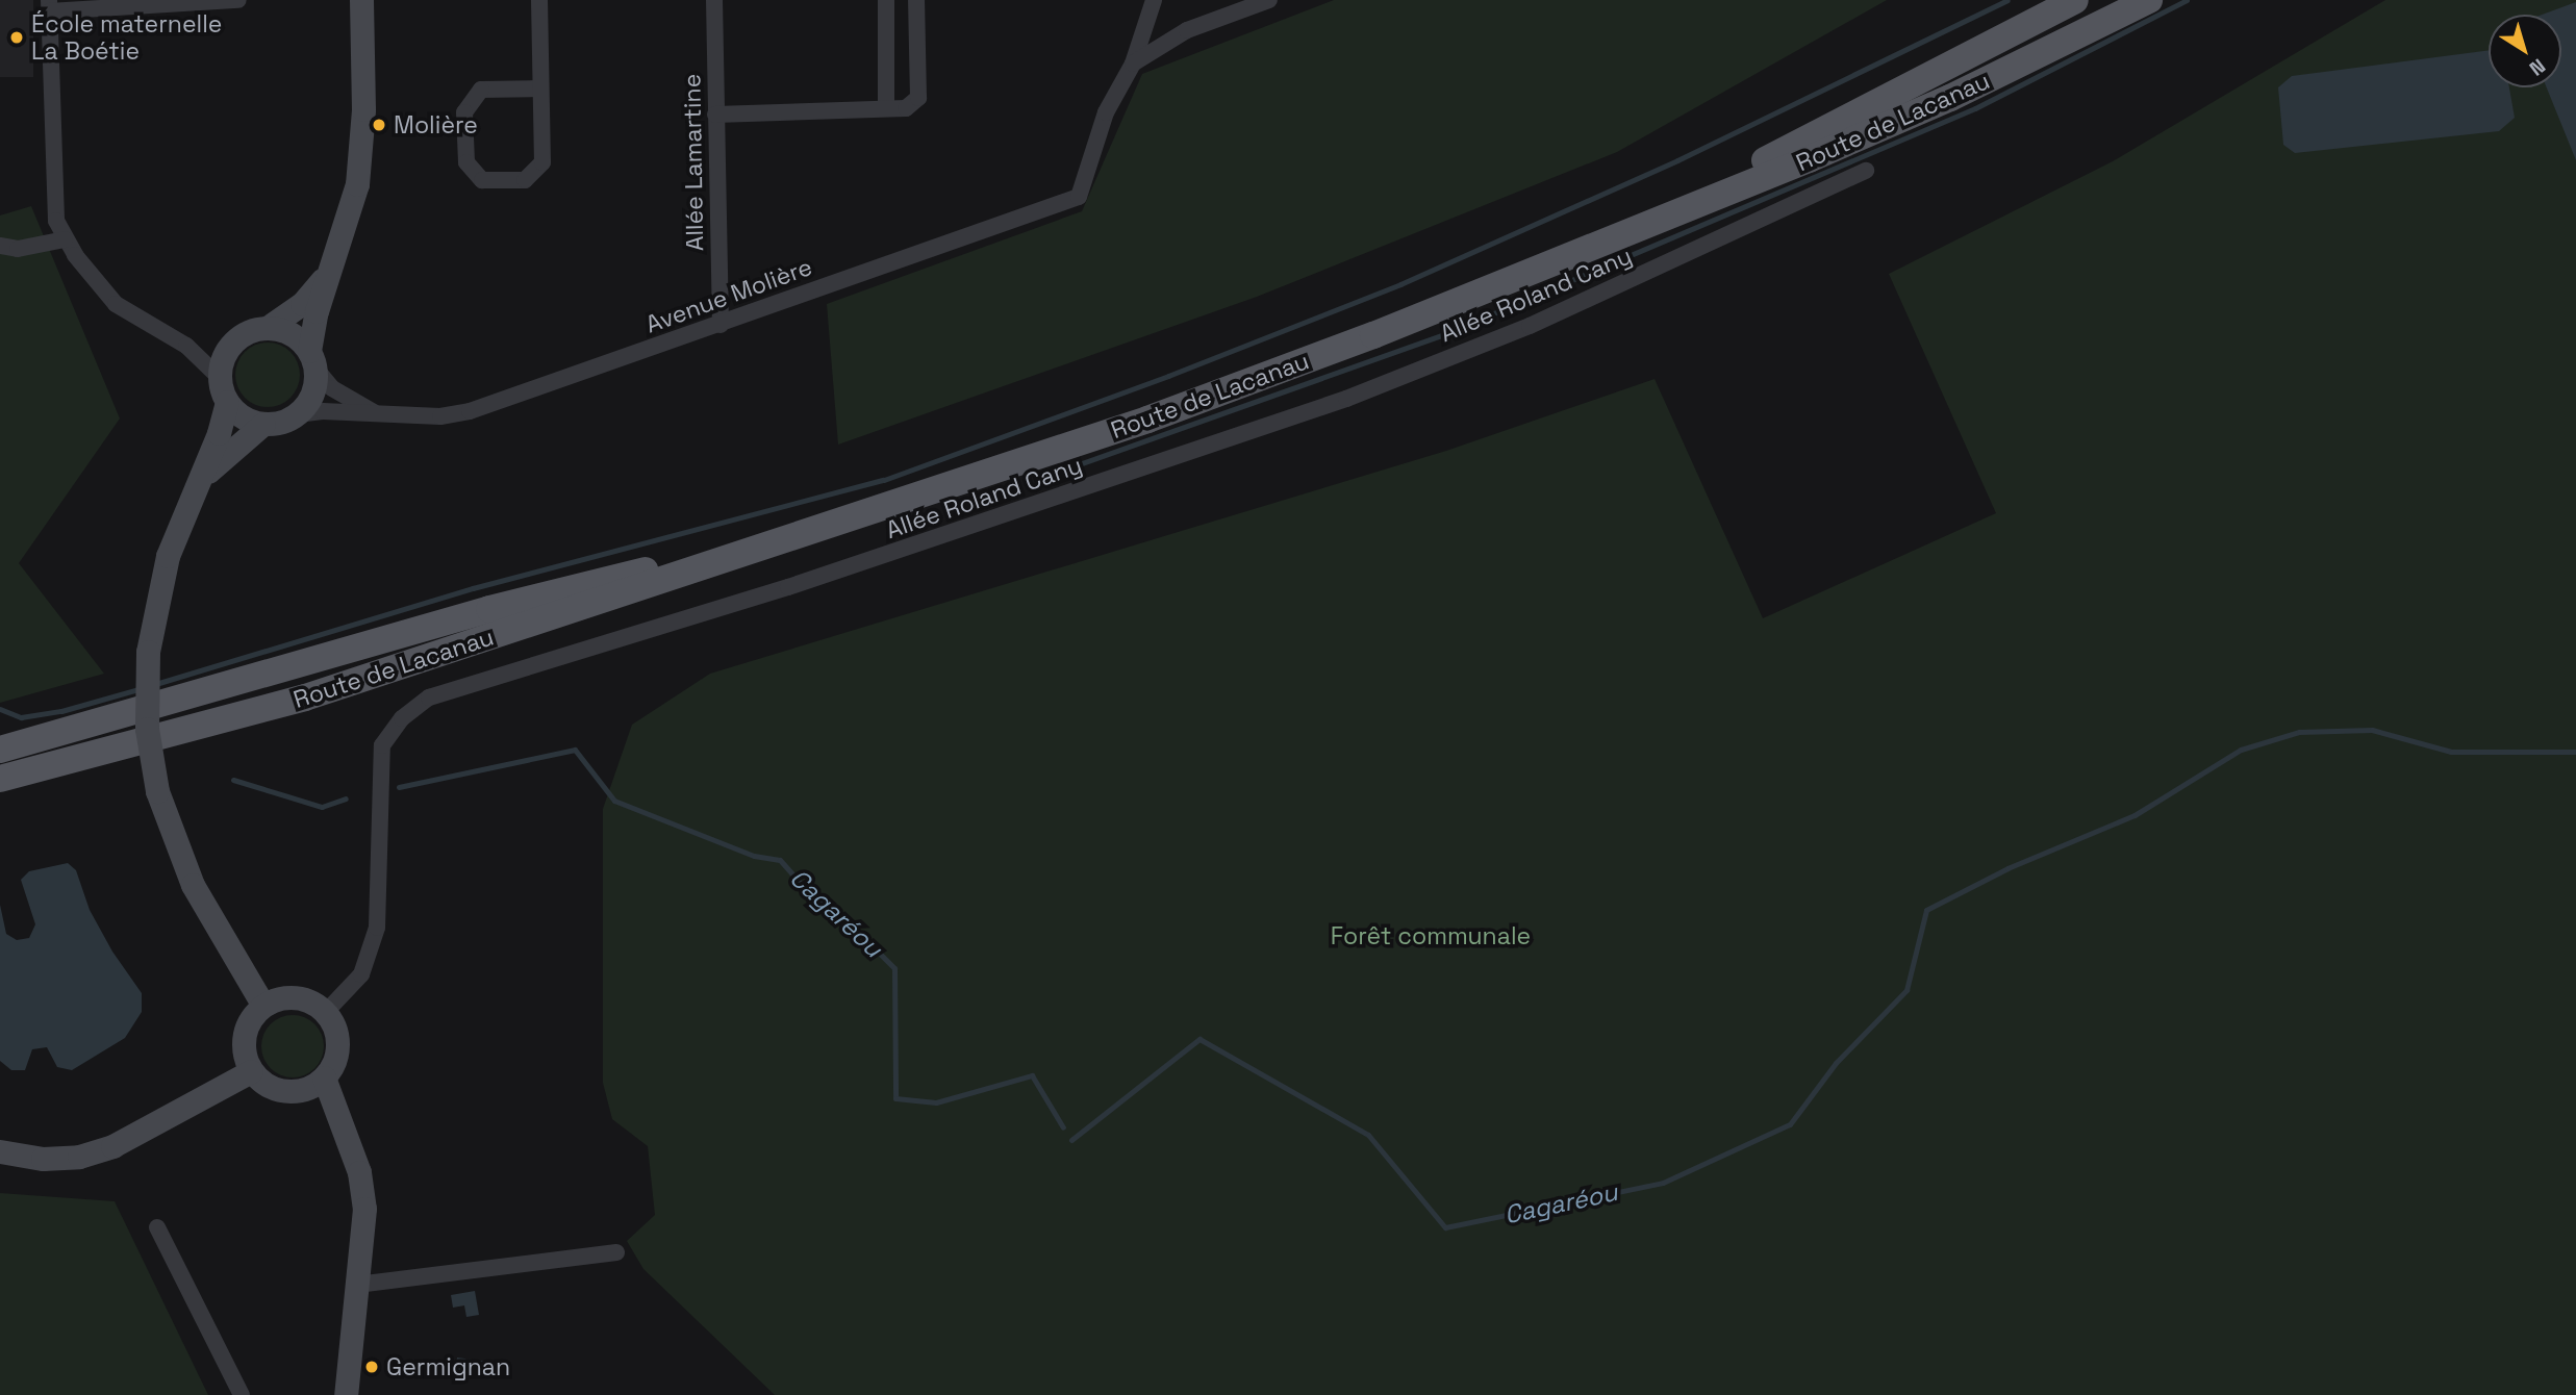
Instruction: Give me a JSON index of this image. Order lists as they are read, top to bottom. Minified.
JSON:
{"streets":{"main road":["Route de Lacanau"],"street":["Allée Lamartine","Allée Roland Cany","Avenue Molière"]},"crossings":[["Allée Lamartine","Avenue Molière"]],"water":["Cagaréou"],"parks":["Forêt communale"],"places":["École maternelle La Boétie","Molière","Germignan"],"north":"bottom right"}
